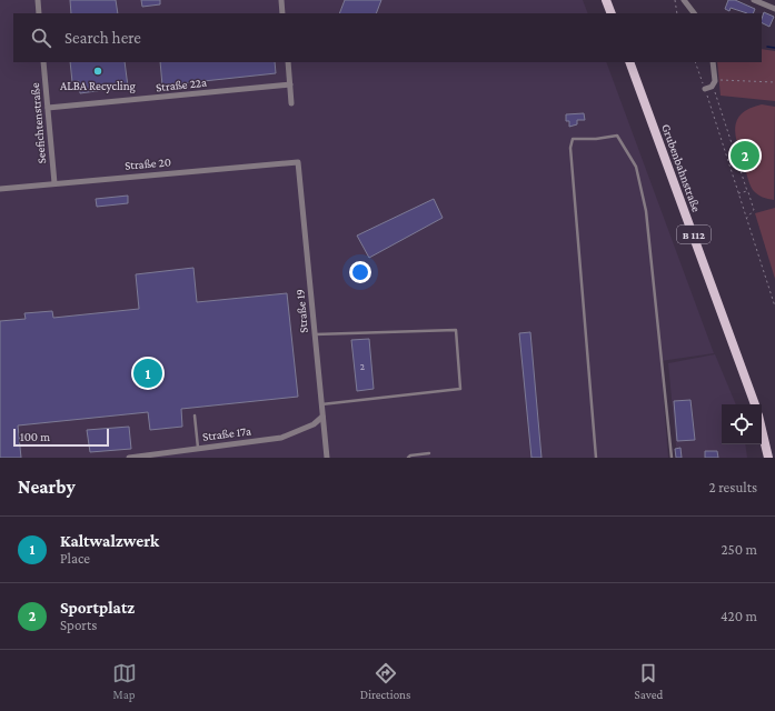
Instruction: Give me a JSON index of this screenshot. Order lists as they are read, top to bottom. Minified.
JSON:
{"streets":{"main road":["Grubenbahnstraße","B 112"],"street":["Straße 22a","Seefichtenstraße","Straße 20","Straße 19","Straße 17a"]},"crossings":[["Straße 22a","Seefichtenstraße"],["Seefichtenstraße","Straße 20"],["Straße 20","Straße 19"],["Straße 19","Straße 17a"]],"places":["ALBA Recycling"],"house_numbers":["2"],"scale_bar":"100 m","page":{"search":"Search here","pins":["2","1"],"scale":"100 m","heading":["Nearby","2 results"],"list":[{"mark":"1","name":"Kaltwalzwerk","note":"Place","value":"250 m"},{"mark":"2","name":"Sportplatz","note":"Sports","value":"420 m"}],"nav":["Map","Directions","Saved"]}}
